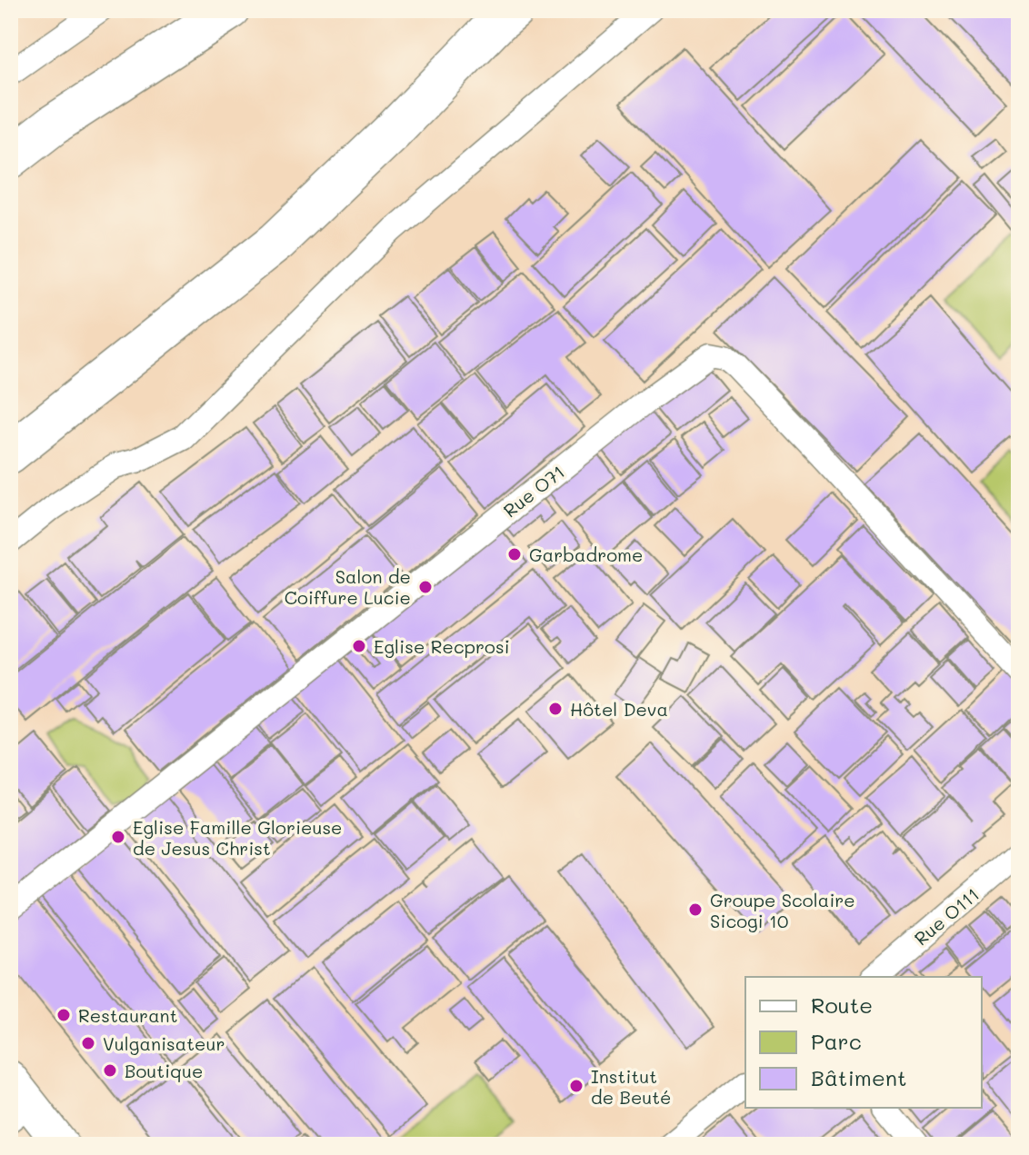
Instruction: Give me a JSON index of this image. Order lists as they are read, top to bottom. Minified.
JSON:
{"streets":{"street":["Rue O71","Rue O111"]},"places":["Garbadrome","Salon de Coiffure Lucie","Eglise Recprosi","Hôtel Deva","Eglise Famille Glorieuse de Jesus Christ","Groupe Scolaire Sicogi 10","Restaurant","Vulganisateur","Boutique","Institut de Beuté"],"legend":["Route","Parc","Bâtiment"]}
